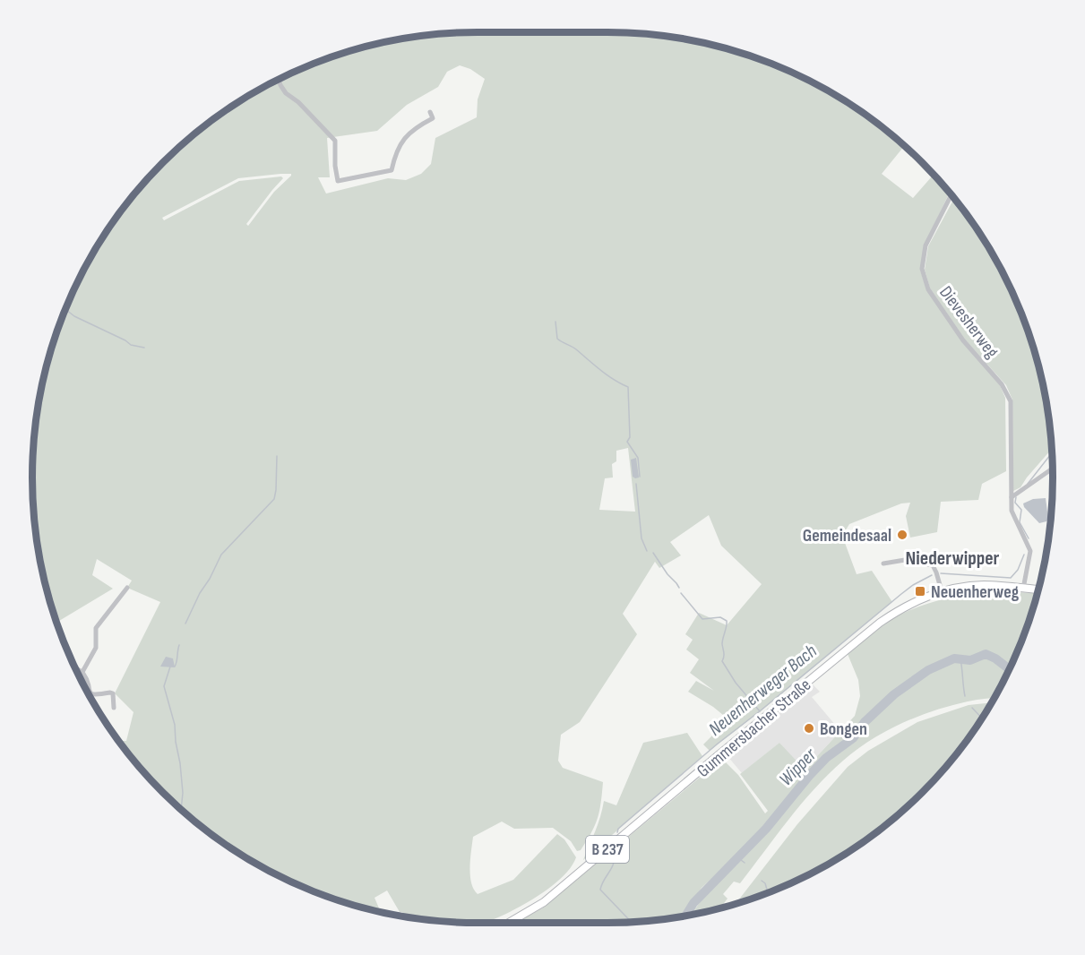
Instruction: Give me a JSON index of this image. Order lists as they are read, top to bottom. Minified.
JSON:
{"streets":{"main road":["Gummersbacher Straße","B 237"],"street":["Dievesherweg"]},"districts":["Niederwipper"],"water":["Neuenherweger Bach","Wipper"],"places":{"other":["Gemeindesaal","Bongen"],"transit":["Neuenherweg"]}}
